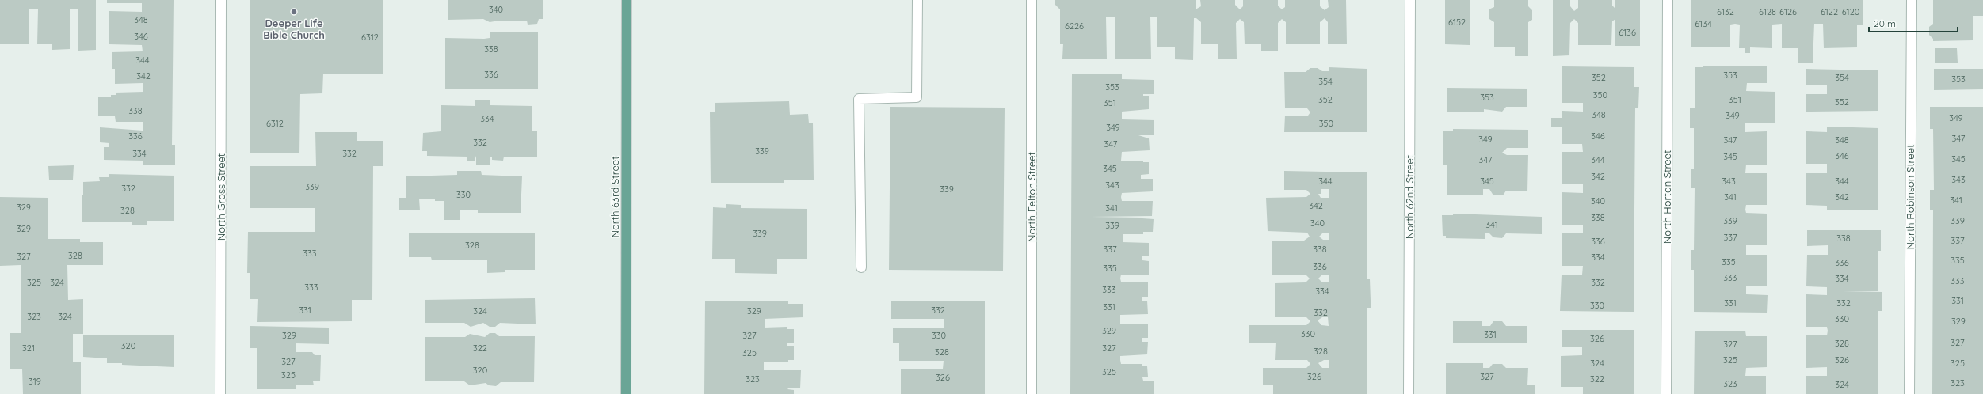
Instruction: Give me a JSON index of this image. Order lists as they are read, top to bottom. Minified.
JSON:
{"streets":{"main road":["North 63rd Street"],"street":["North Gross Street","North Felton Street","North 62nd Street","North Horton Street","North Robinson Street"]},"places":["Deeper Life Bible Church"],"house_numbers":["340","6132","6128","6126","6122","6120","348","6152","6134","6226","6136","346","6312","338","344","336","353","342","352","354","353","354","353","350","353","352","351","352","351","338","348","349","349","334","6312","350","349","336","346","347","349","347","348","332","347","339","334","332","346","345","345","347","344","345","342","343","344","345","343","344","343","339","332","339","330","341","342","341","340","342","329","341","328","338","339","339","340","341","339","329","339","337","338","337","336","328","337","338","333","328","327","334","335","335","336","336","335","333","334","333","325","324","332","333","333","334","331","331","332","330","331","331","332","324","329","332","323","324","330","329","329","330","331","329","327","330","326","327","328","327","320","321","322","327","328","328","325","325","326","327","324","325","320","325","325","326","327","326","323","322","319","323","323","324"],"scale_bar":"20 m"}
